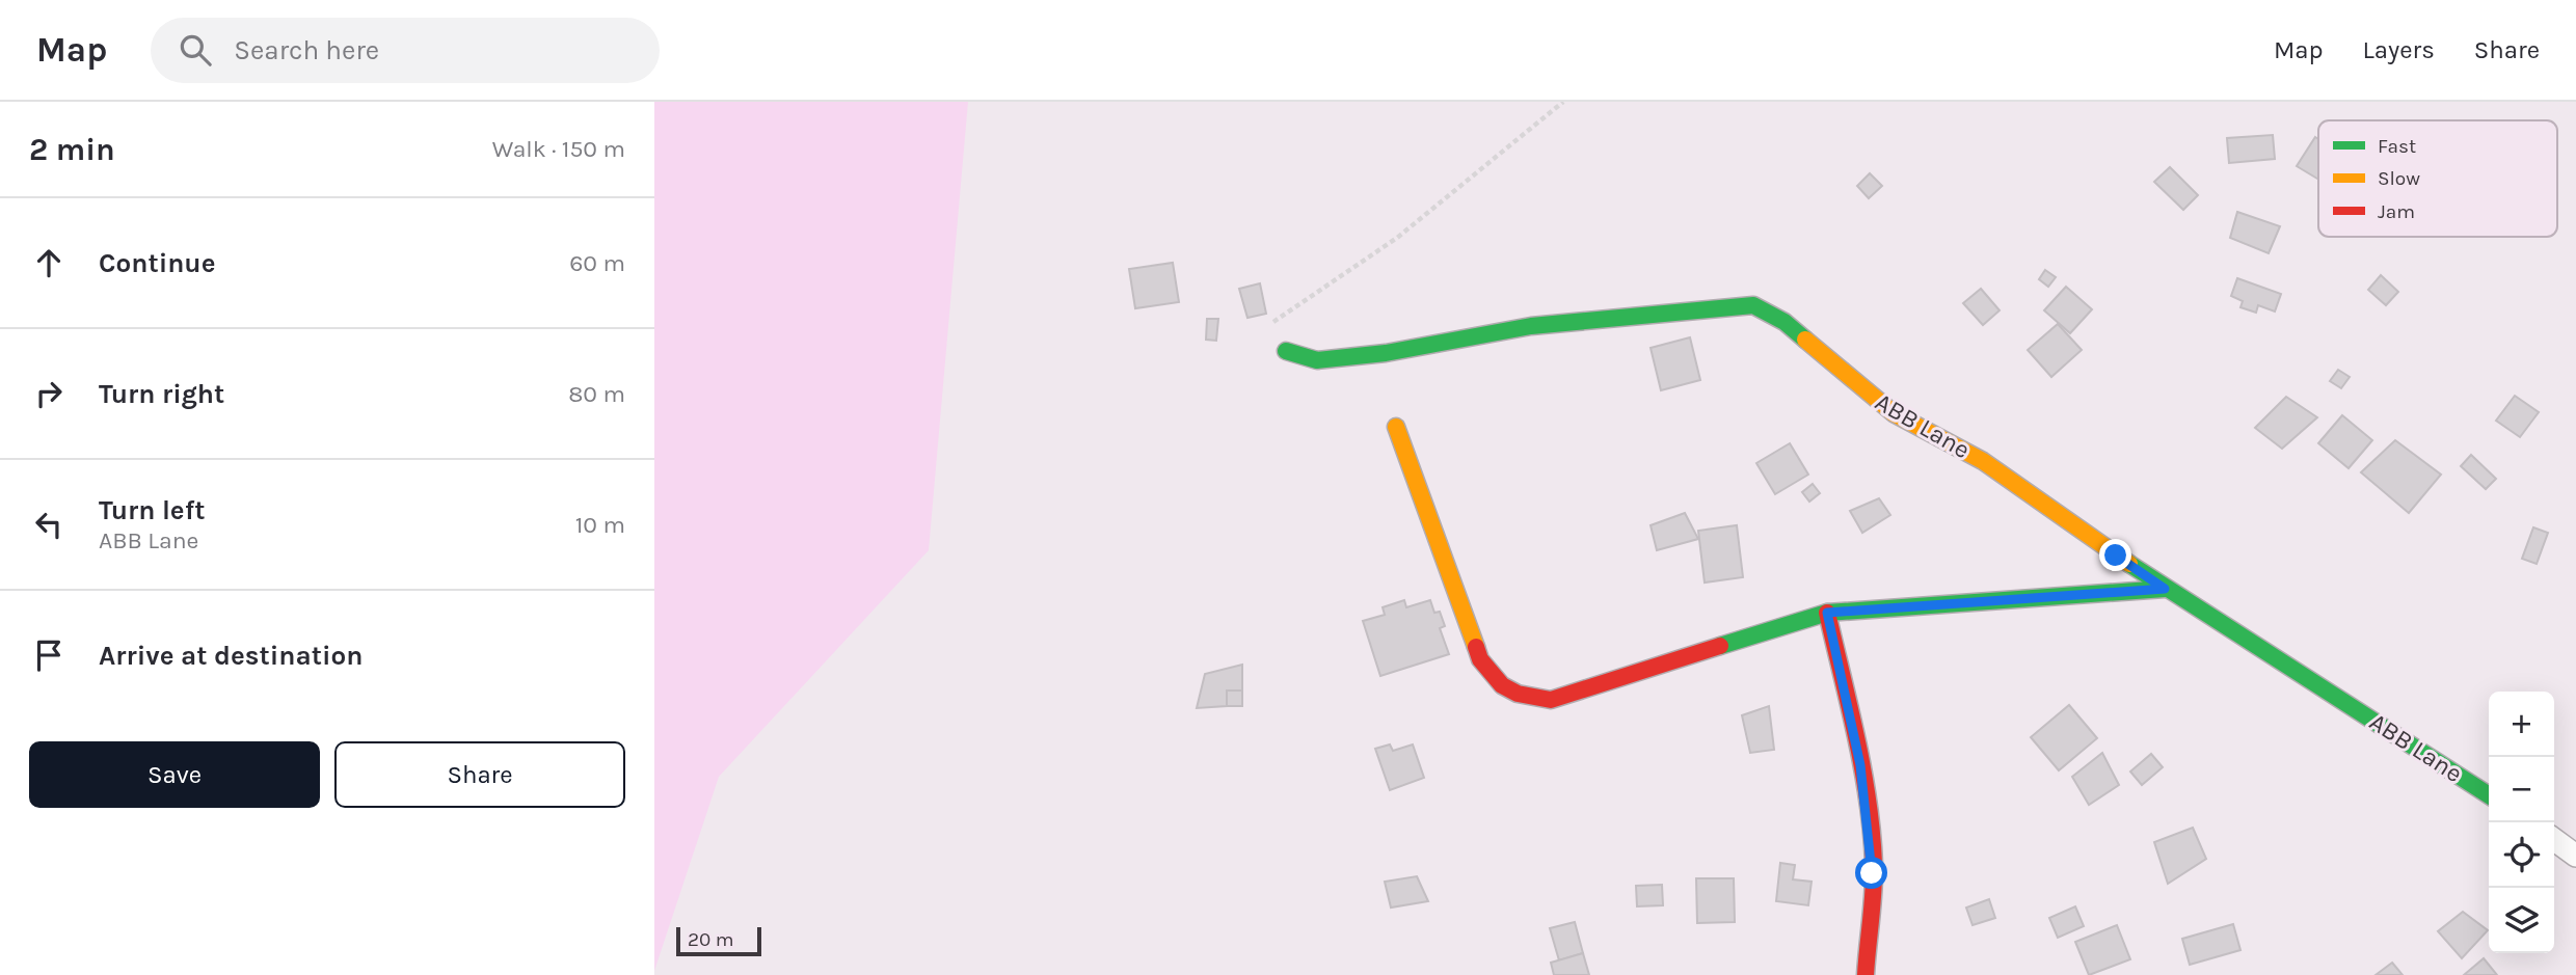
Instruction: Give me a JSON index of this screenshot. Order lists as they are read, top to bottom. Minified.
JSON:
{"streets":{"street":["ABB Lane"]},"legend":["Fast","Slow","Jam"],"scale_bar":"20 m","page":{"header":"Map","search":"Search here","nav":["Map","Layers","Share"],"heading":["2 min","Walk · 150 m"],"list":[["Continue","60 m"],["Turn right","80 m"],["Turn left","ABB Lane","10 m"],"Arrive at destination"],"map_buttons":["+","−"],"buttons":["Save","Share"],"scale":"20 m"}}
